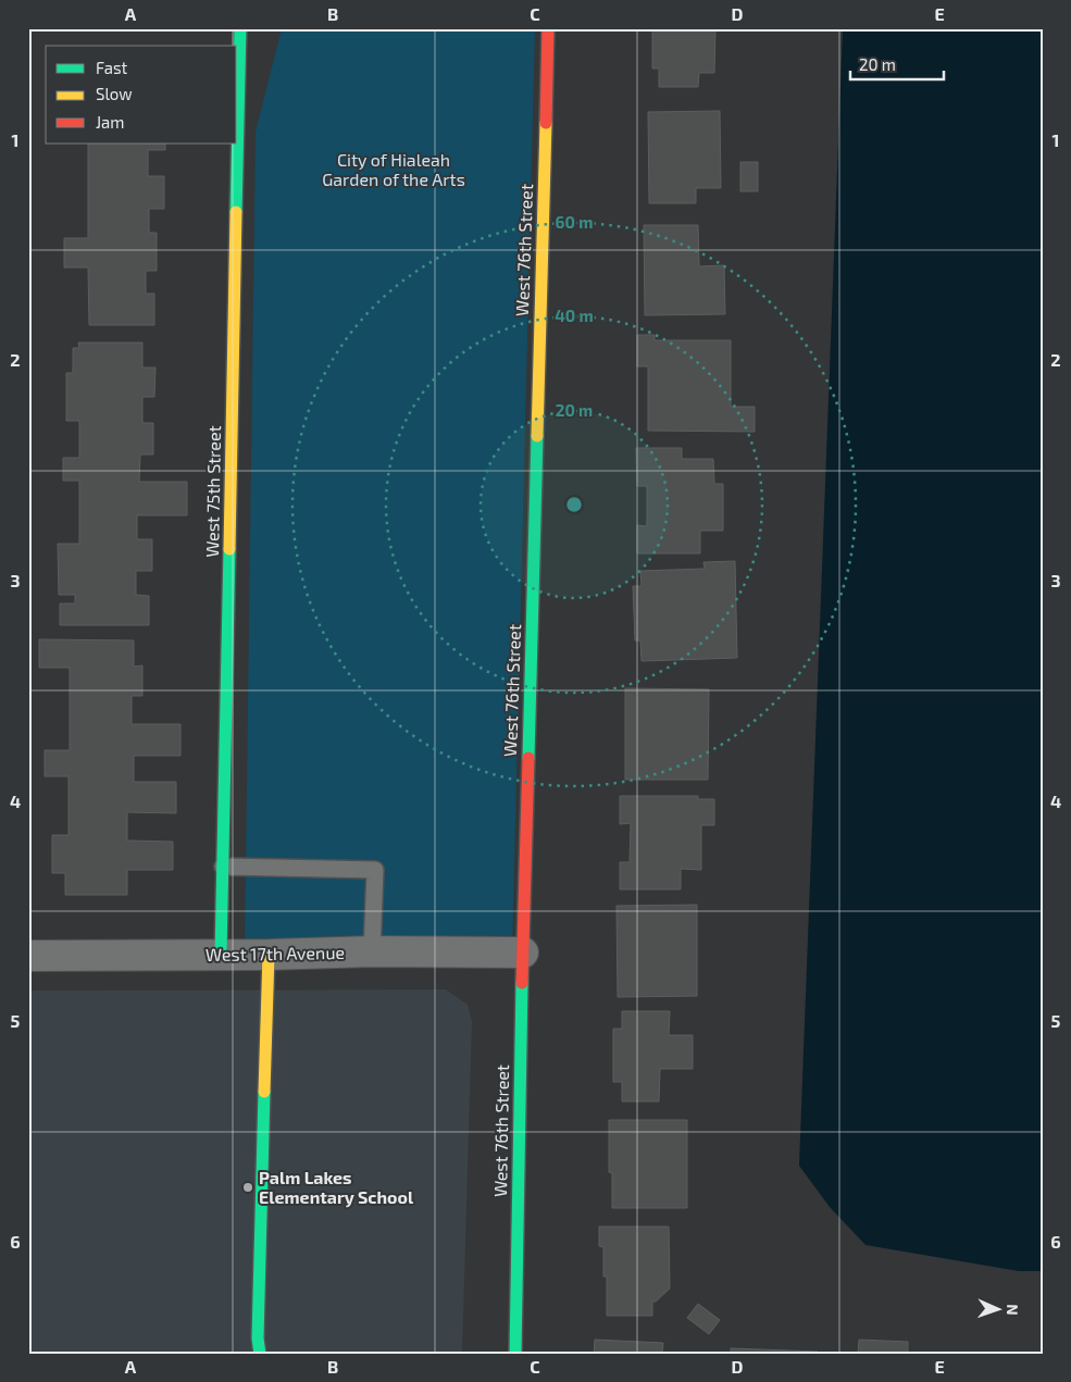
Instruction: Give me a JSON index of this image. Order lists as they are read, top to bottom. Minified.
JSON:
{"streets":{"street":["West 76th Street","West 75th Street","West 17th Avenue"]},"crossings":[["West 76th Street","West 17th Avenue"],["West 75th Street","West 17th Avenue"]],"parks":["City of Hialeah Garden of the Arts"],"places":["Palm Lakes Elementary School"],"legend":["Fast","Slow","Jam"],"scale_bar":"20 m","north":"right","grid":{"columns":["A","B","C","D","E"],"rows":["1","2","3","4","5","6"]},"rings":["60 m","40 m","20 m"]}
